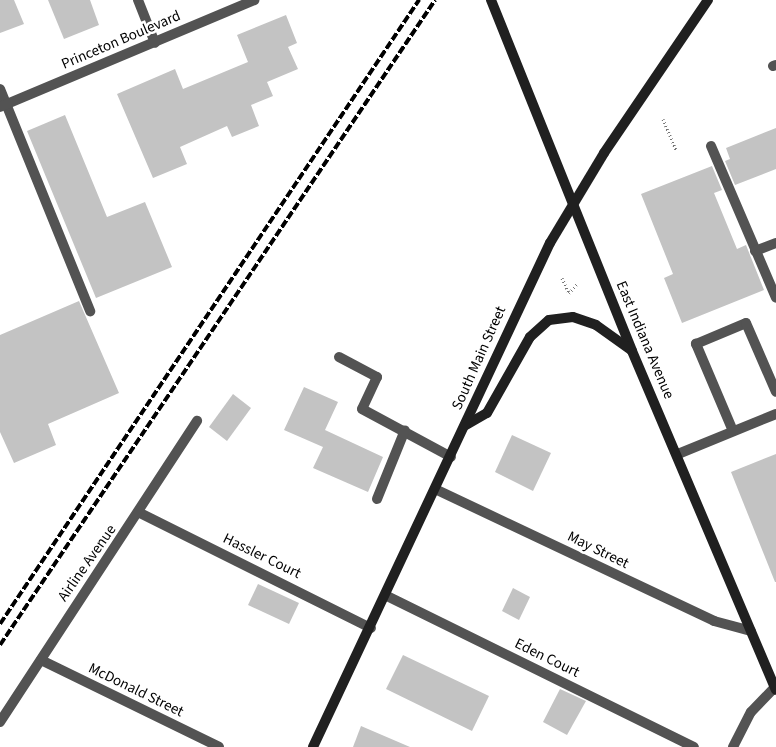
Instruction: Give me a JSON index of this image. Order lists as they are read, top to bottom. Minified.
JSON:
{"streets":{"main road":["East Indiana Avenue","South Main Street"],"street":["Princeton Boulevard","May Street","Hassler Court","Airline Avenue","Eden Court","McDonald Street"]},"crossings":[["East Indiana Avenue","South Main Street"],["East Indiana Avenue","May Street"],["South Main Street","May Street"],["South Main Street","Hassler Court"],["South Main Street","Eden Court"],["Hassler Court","Airline Avenue"],["Airline Avenue","McDonald Street"]]}
